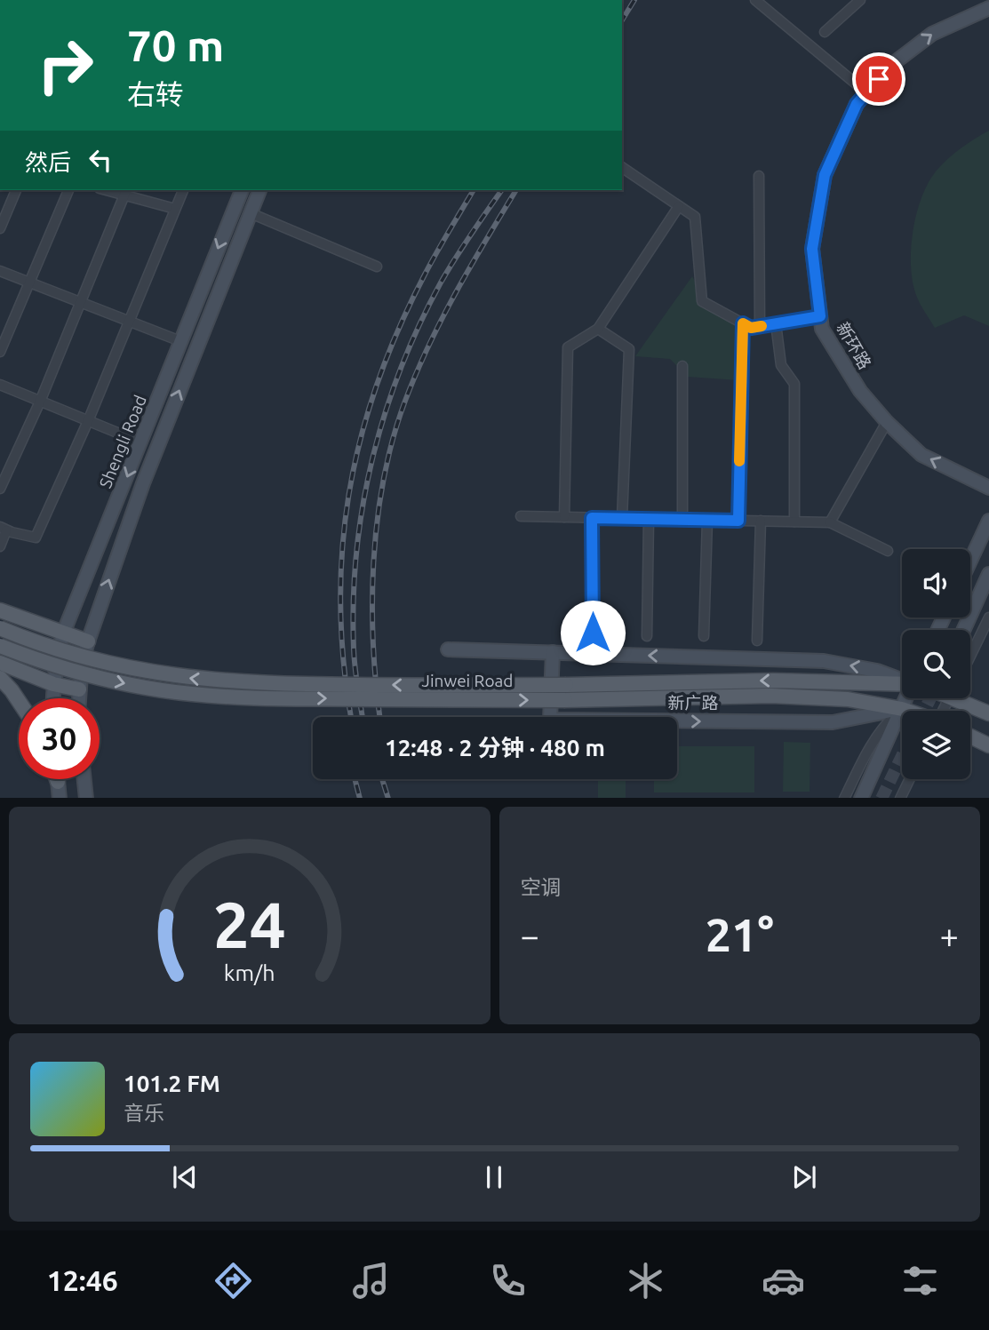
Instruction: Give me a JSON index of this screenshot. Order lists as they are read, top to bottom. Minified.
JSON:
{"streets":{"main road":["Jinwei Road"],"street":["新环路","Shengli Road","新广路"]},"crossings":[["Jinwei Road","新广路"]],"page":{"turn":["70 m","右转"],"then":"然后","limit":"30","trip":"12:48 · 2 分钟 · 480 m","tile":"空调","heat":["−","21°","+"],"song":["101.2 FM","音乐"],"tabs":"12:46","gauge":["24","km/h"]}}
